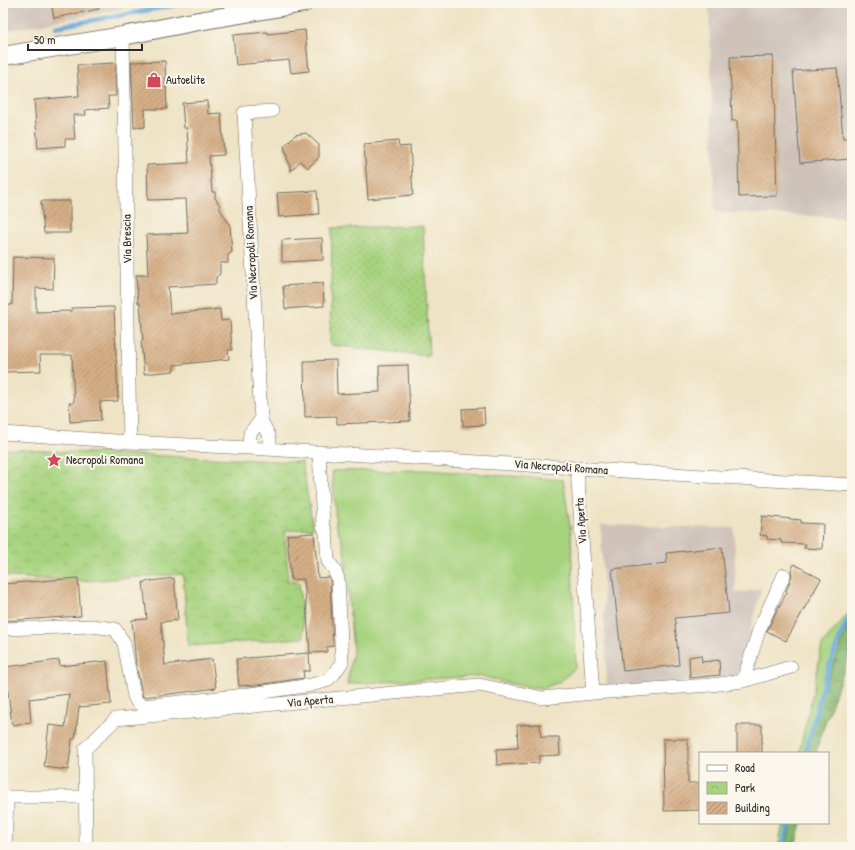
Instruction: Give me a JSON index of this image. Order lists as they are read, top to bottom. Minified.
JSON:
{"streets":{"street":["Via Brescia","Via Necropoli Romana","Via Aperta"]},"crossings":[["Via Brescia","Via Necropoli Romana"],["Via Necropoli Romana","Via Aperta"]],"places":{"shop":["Autoelite"],"place":["Necropoli Romana"]},"legend":["Road","Park","Building"],"scale_bar":"50 m"}
